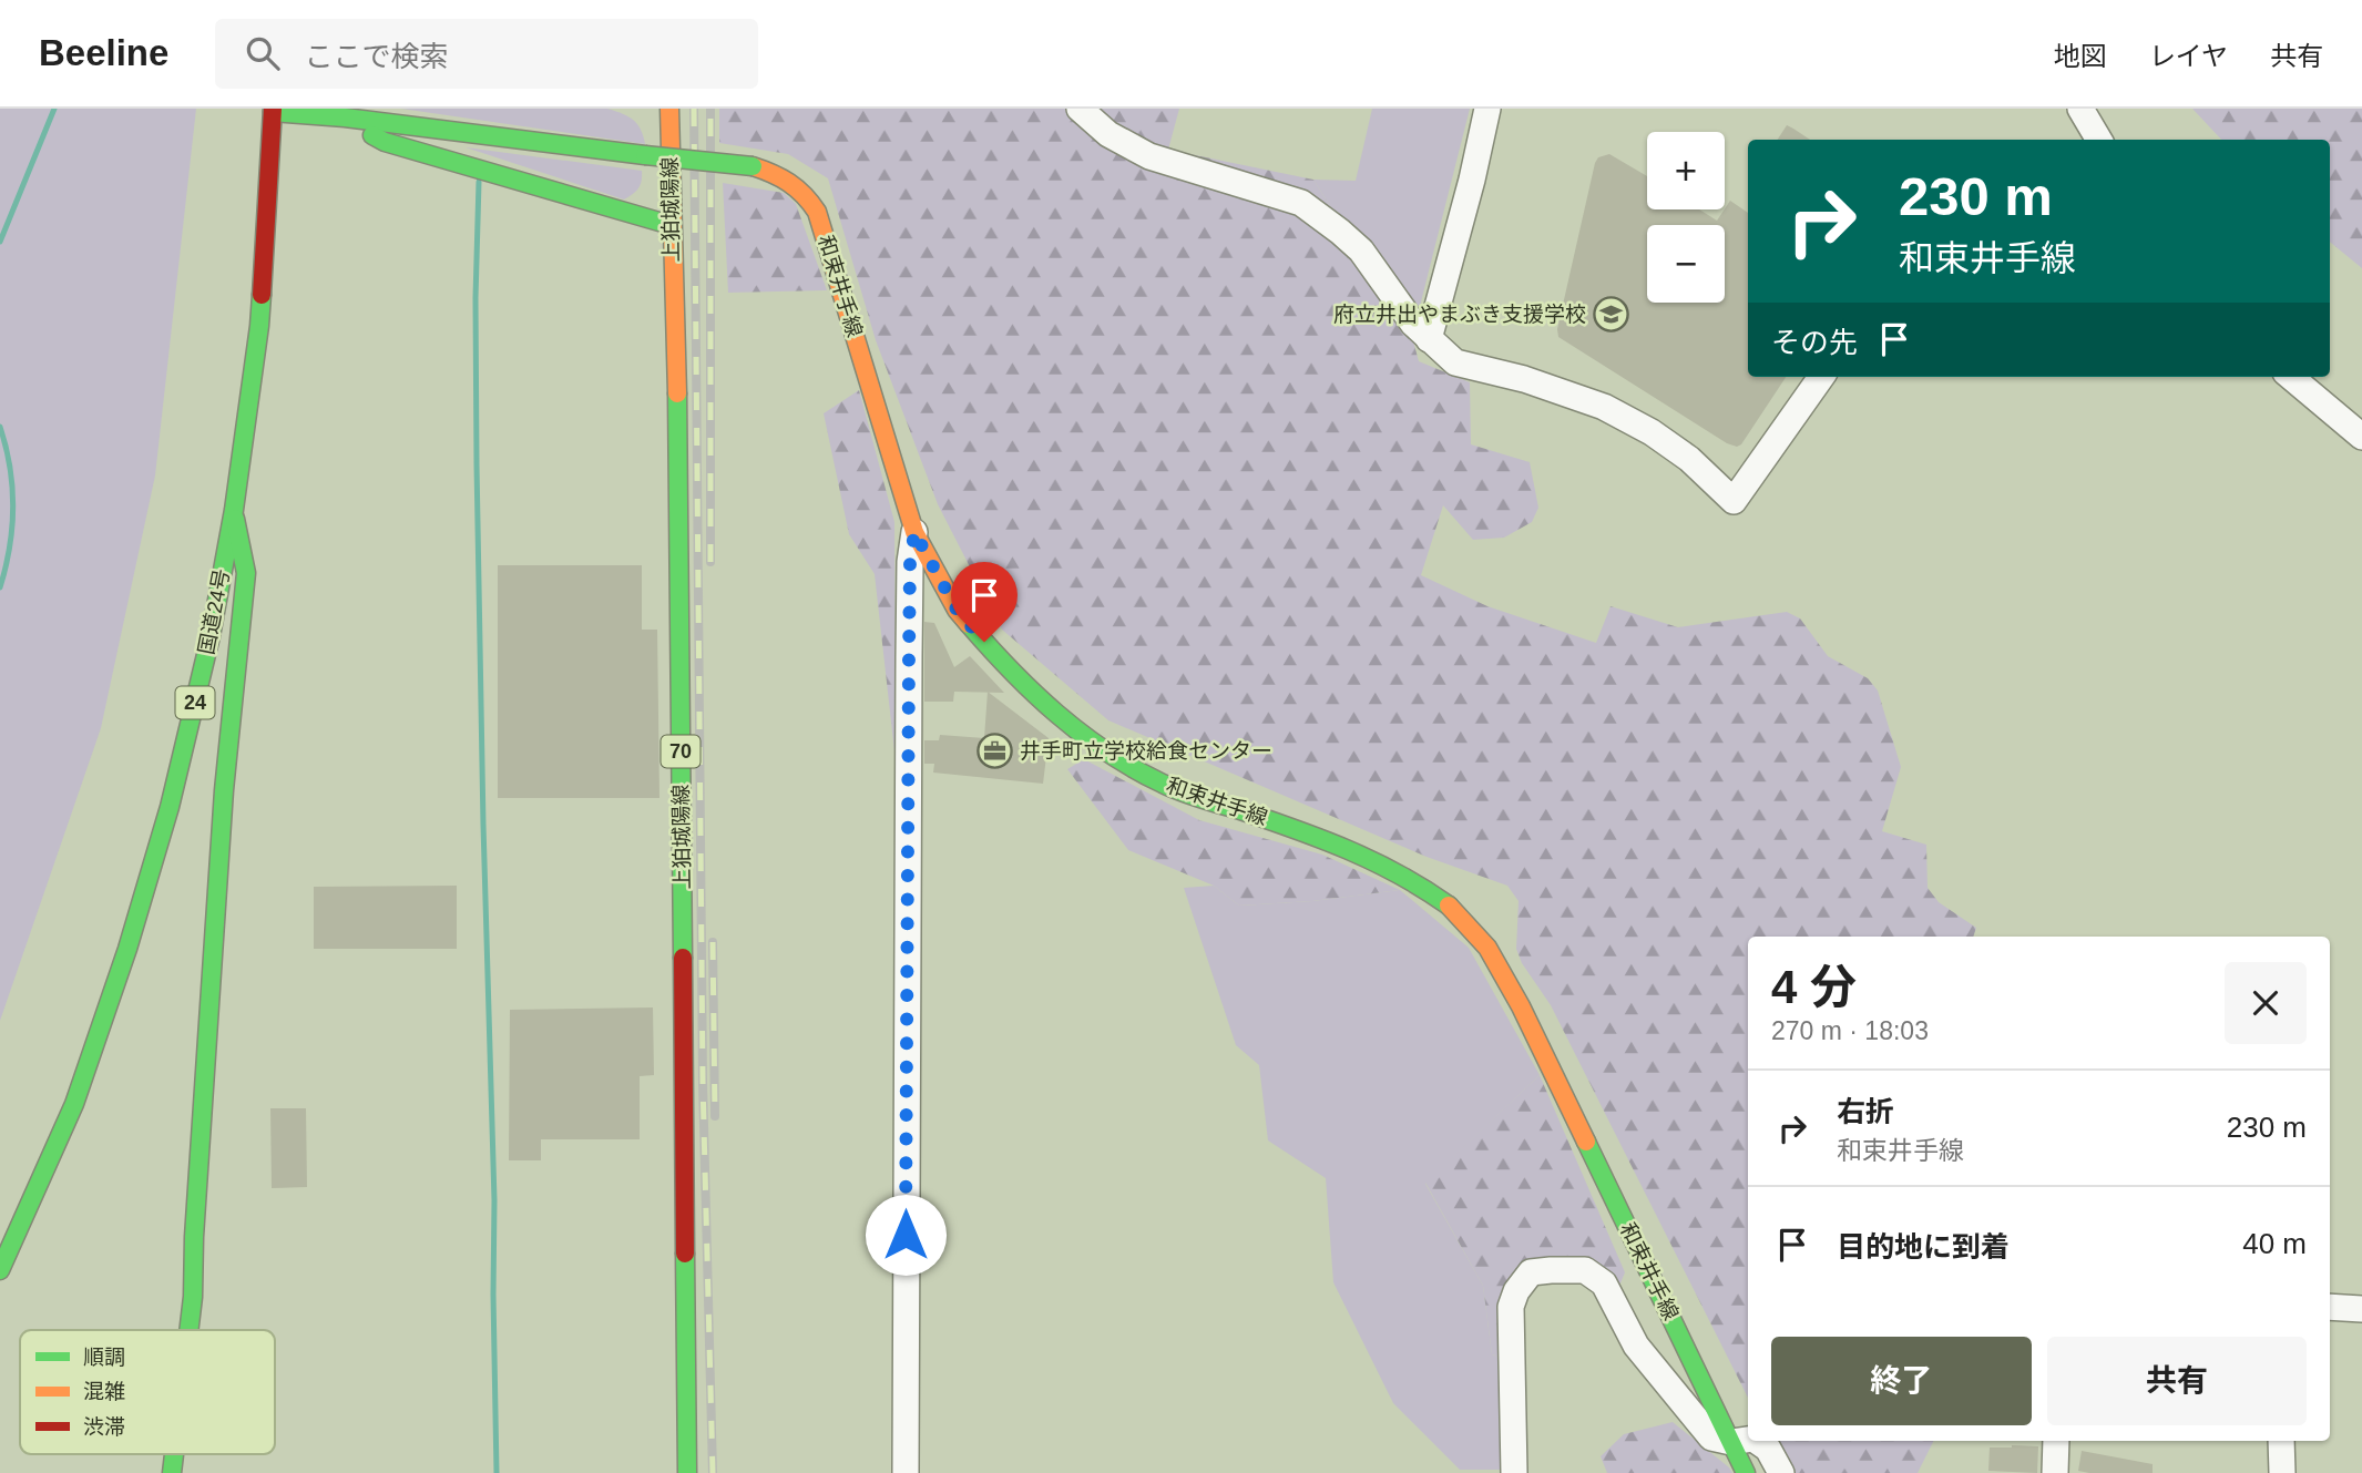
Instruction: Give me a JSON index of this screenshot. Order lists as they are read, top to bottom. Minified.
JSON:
{"streets":{"main road":["上狛城陽線","和束井手線","国道24号","24","70"]},"crossings":[["和束井手線","国道24号"]],"places":{"school or university":["府立井出やまぶき支援学校"],"office":["井手町立学校給食センター"]},"legend":["順調","混雑","渋滞"],"page":{"header":"Beeline","search":"ここで検索","nav":["地図","レイヤ","共有"],"map_buttons":["+","−"],"turn":["230 m","和束井手線"],"then":"その先","heading":["4 分","270 m · 18:03"],"list":[{"name":"右折","note":"和束井手線","value":"230 m"},{"name":"目的地に到着","value":"40 m"}],"buttons":["終了","共有"]}}
